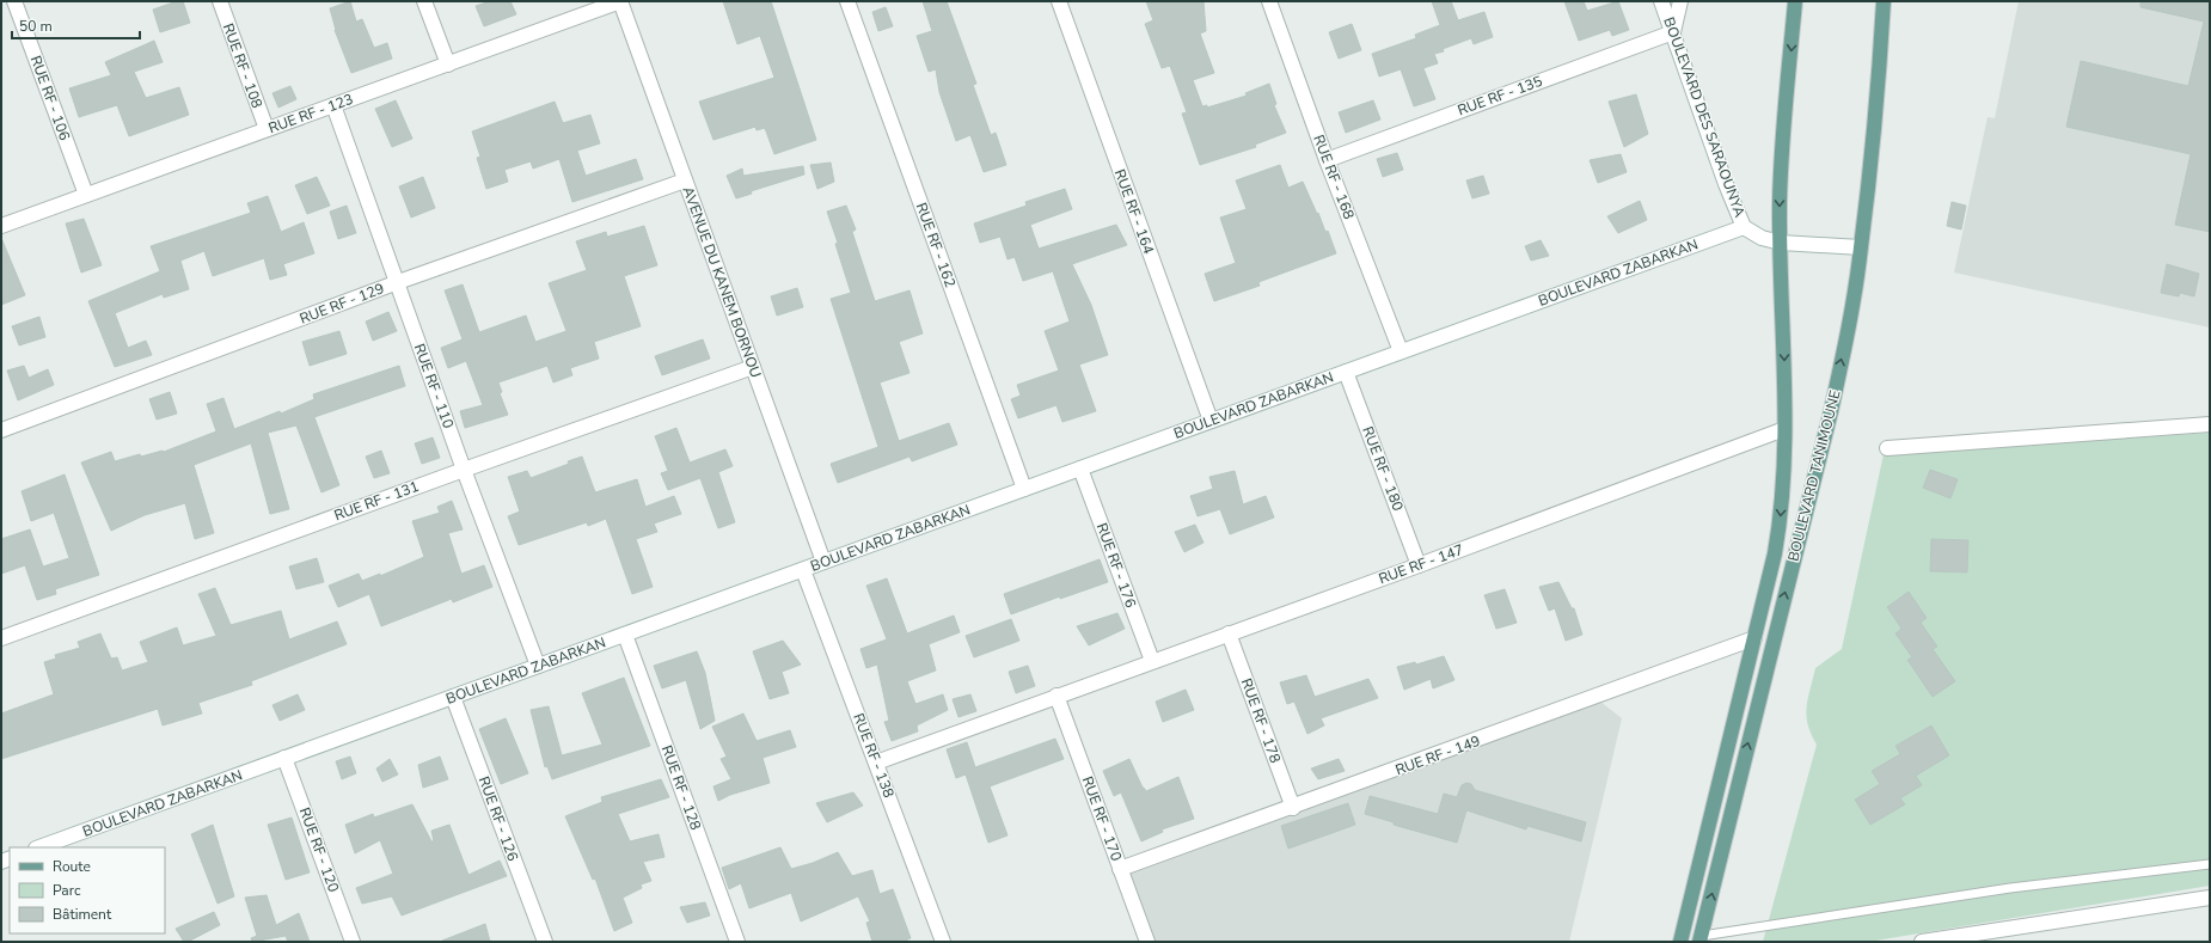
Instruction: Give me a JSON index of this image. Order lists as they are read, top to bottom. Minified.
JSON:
{"streets":{"main road":["BOULEVARD TANIMOUNE"],"street":["RUE RF - 108","RUE RF - 135","RUE RF - 106","RUE RF - 123","BOULEVARD DES SARAOUNYA","RUE RF - 168","RUE RF - 164","RUE RF - 162","BOULEVARD ZABARKAN","AVENUE DU KANEM BORNOU","RUE RF - 129","RUE RF - 110","RUE RF - 180","RUE RF - 131","RUE RF - 147","RUE RF - 176","RUE RF - 178","RUE RF - 138","RUE RF - 149","RUE RF - 128","RUE RF - 126","RUE RF - 170","RUE RF - 120"]},"crossings":[["RUE RF - 108","RUE RF - 123"],["RUE RF - 135","BOULEVARD DES SARAOUNYA"],["RUE RF - 135","RUE RF - 168"],["RUE RF - 106","RUE RF - 123"],["RUE RF - 123","AVENUE DU KANEM BORNOU"],["RUE RF - 123","RUE RF - 110"],["BOULEVARD DES SARAOUNYA","BOULEVARD ZABARKAN"],["BOULEVARD DES SARAOUNYA","BOULEVARD TANIMOUNE"],["RUE RF - 168","BOULEVARD ZABARKAN"],["RUE RF - 164","BOULEVARD ZABARKAN"],["RUE RF - 162","BOULEVARD ZABARKAN"],["BOULEVARD ZABARKAN","AVENUE DU KANEM BORNOU"],["BOULEVARD ZABARKAN","RUE RF - 110"],["BOULEVARD ZABARKAN","RUE RF - 180"],["BOULEVARD ZABARKAN","RUE RF - 176"],["BOULEVARD ZABARKAN","RUE RF - 138"],["BOULEVARD ZABARKAN","RUE RF - 128"],["BOULEVARD ZABARKAN","RUE RF - 126"],["BOULEVARD ZABARKAN","RUE RF - 120"],["AVENUE DU KANEM BORNOU","RUE RF - 129"],["AVENUE DU KANEM BORNOU","RUE RF - 131"],["RUE RF - 129","RUE RF - 110"],["RUE RF - 110","RUE RF - 131"],["RUE RF - 180","RUE RF - 147"],["BOULEVARD TANIMOUNE","RUE RF - 147"],["BOULEVARD TANIMOUNE","RUE RF - 149"],["RUE RF - 147","RUE RF - 176"],["RUE RF - 147","RUE RF - 178"],["RUE RF - 147","RUE RF - 138"],["RUE RF - 147","RUE RF - 170"],["RUE RF - 178","RUE RF - 149"],["RUE RF - 149","RUE RF - 170"]],"legend":["Route","Parc","Bâtiment"],"scale_bar":"50 m"}
